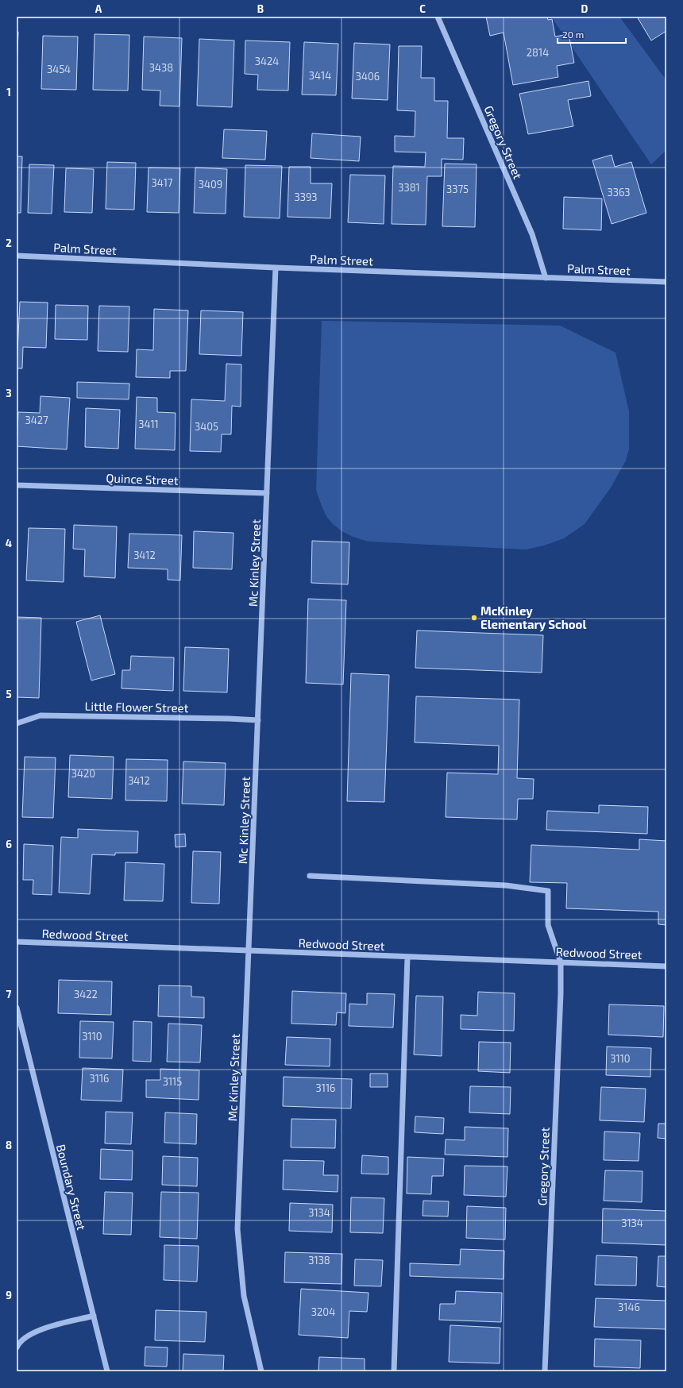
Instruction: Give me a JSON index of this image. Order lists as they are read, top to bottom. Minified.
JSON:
{"streets":{"street":["Gregory Street","Palm Street","Quince Street","Mc Kinley Street","Little Flower Street","Redwood Street","Boundary Street"]},"crossings":[["Gregory Street","Palm Street"],["Gregory Street","Redwood Street"],["Palm Street","Mc Kinley Street"],["Quince Street","Mc Kinley Street"],["Mc Kinley Street","Little Flower Street"],["Mc Kinley Street","Redwood Street"]],"places":["McKinley Elementary School"],"house_numbers":["2814","3424","3438","3454","3414","3406","3417","3409","3381","3375","3363","3393","3427","3411","3405","3412","3420","3412","3422","3110","3110","3116","3115","3116","3134","3134","3138","3146","3204"],"scale_bar":"20 m","grid":{"columns":["A","B","C","D"],"rows":["1","2","3","4","5","6","7","8","9"]}}
